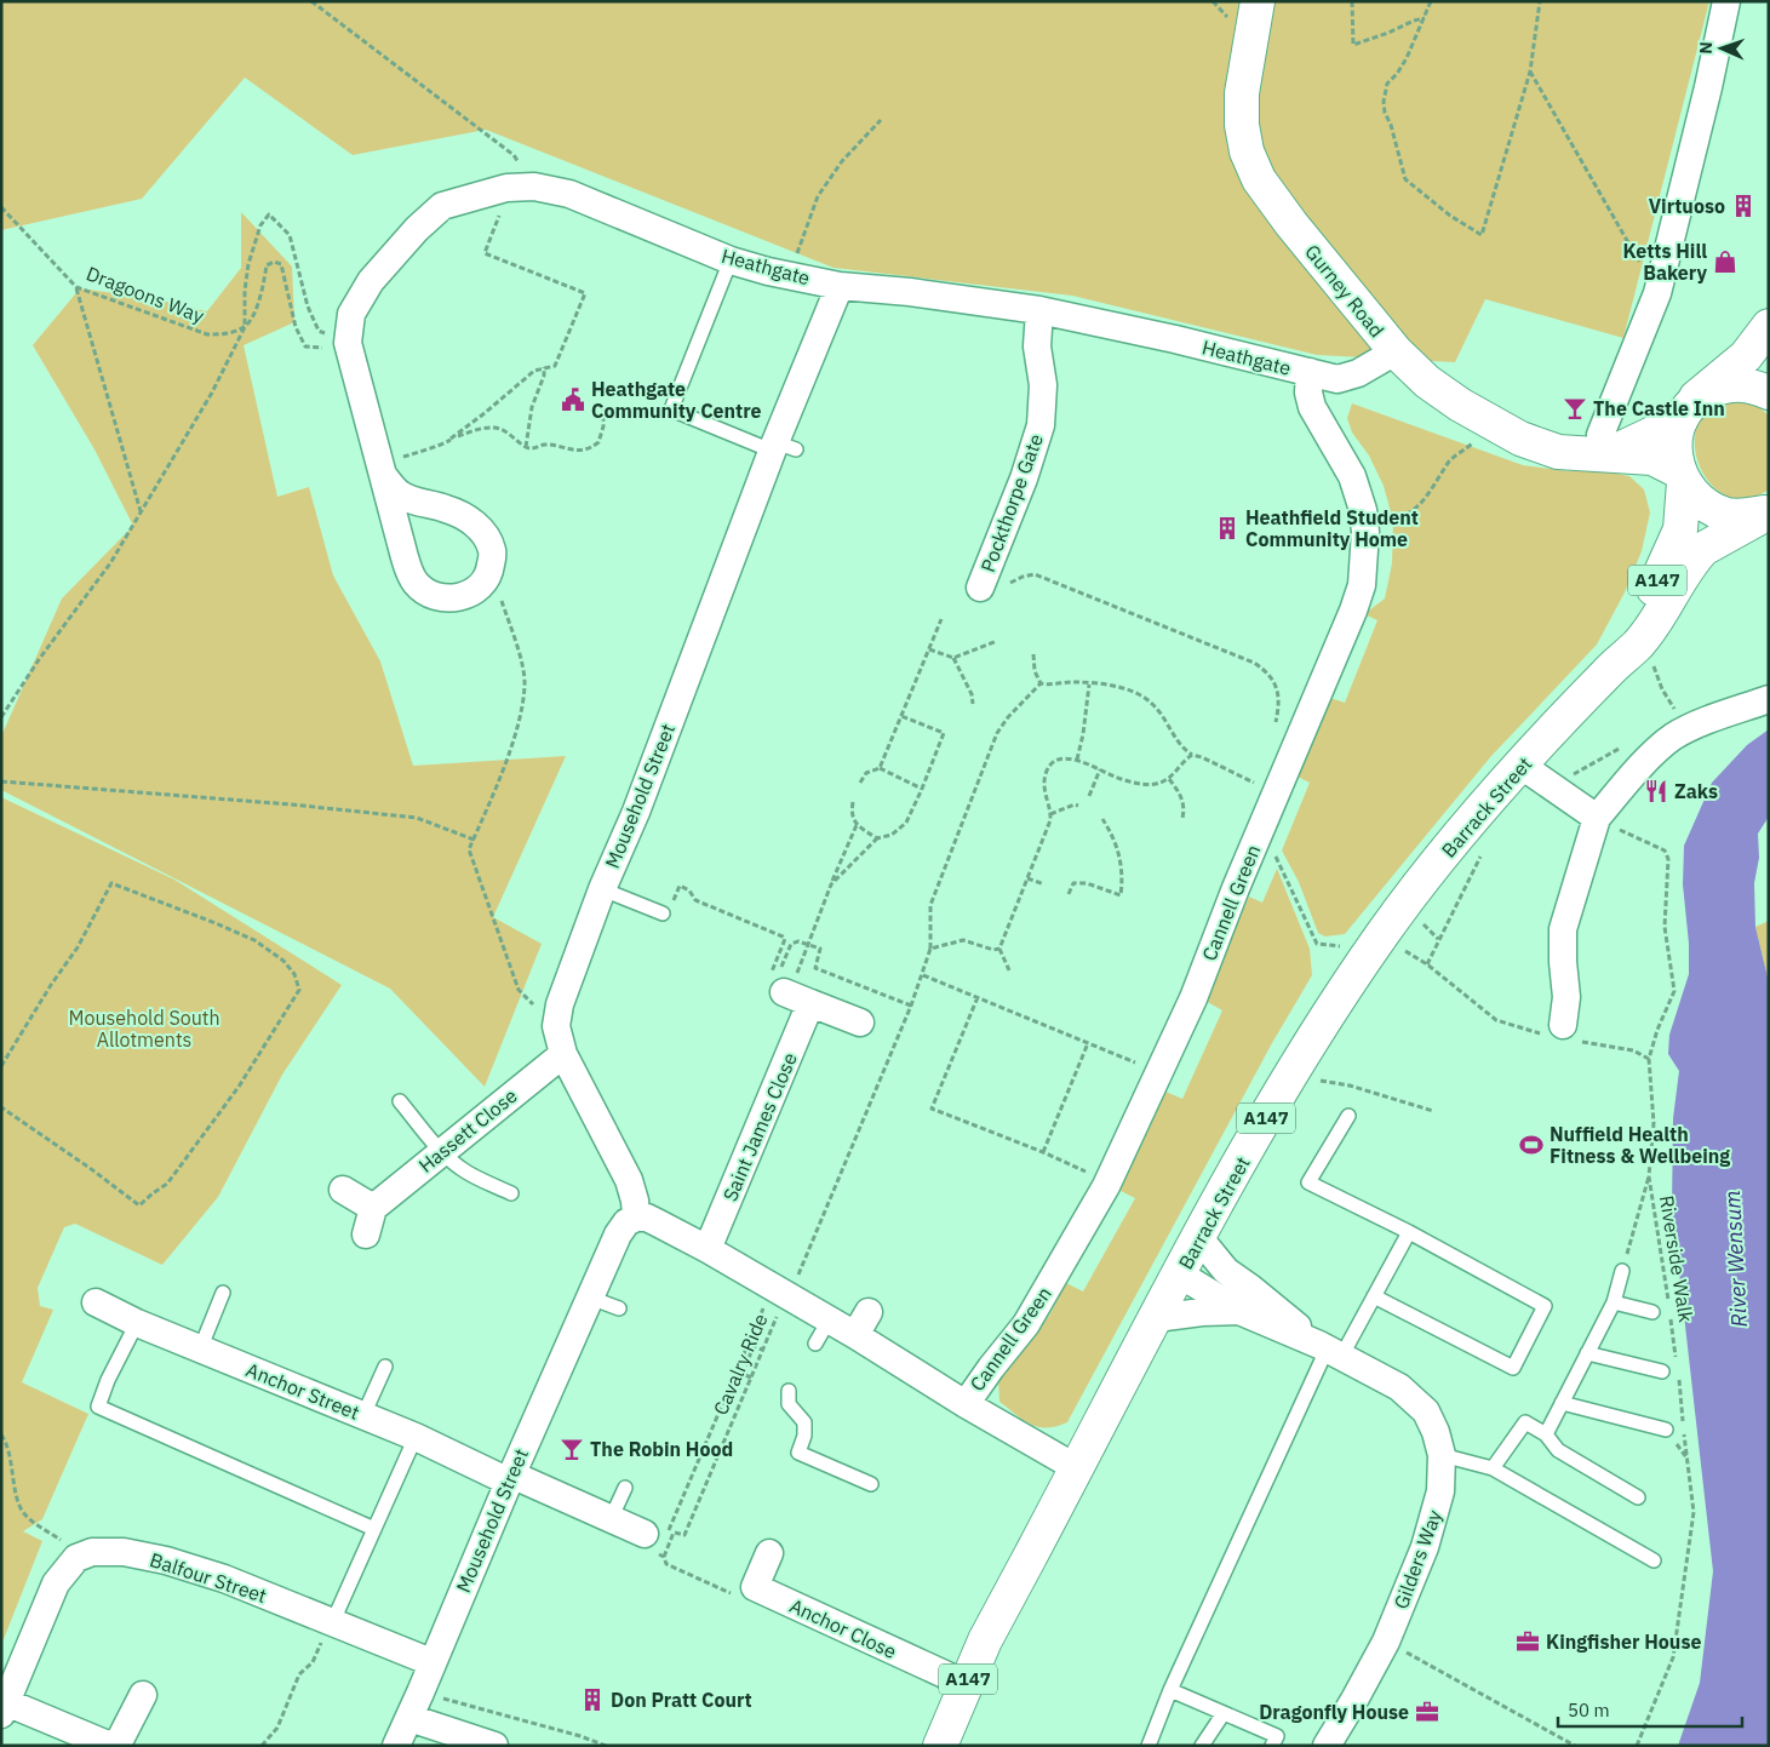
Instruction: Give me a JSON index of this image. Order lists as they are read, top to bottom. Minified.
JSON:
{"streets":{"main road":["Gurney Road","A147","Barrack Street"],"street":["Heathgate","Pockthorpe Gate","Mousehold Street","Cannell Green","Saint James Close","Hassett Close","Anchor Street","Gilders Way","Balfour Street","Anchor Close"],"path":["Dragoons Way","Riverside Walk","Cavalry Ride"]},"crossings":[["Heathgate","Gurney Road"],["Heathgate","Pockthorpe Gate"],["Heathgate","Mousehold Street"],["Heathgate","Cannell Green"],["Gurney Road","A147"],["Gurney Road","Barrack Street"],["A147","Barrack Street"],["Mousehold Street","Hassett Close"],["Mousehold Street","Anchor Street"],["Mousehold Street","Balfour Street"],["Barrack Street","Gilders Way"],["Barrack Street","Anchor Close"]],"water":["River Wensum"],"parks":["Mousehold South Allotments"],"places":{"building":["Virtuoso","Heathfield Student Community Home","Don Pratt Court"],"shop":["Ketts Hill Bakery"],"public building":["Heathgate Community Centre"],"bar":["The Castle Inn","The Robin Hood"],"restaurant":["Zaks"],"sports":["Nuffield Health Fitness & Wellbeing"],"office":["Kingfisher House","Dragonfly House"]},"scale_bar":"50 m","north":"left"}
